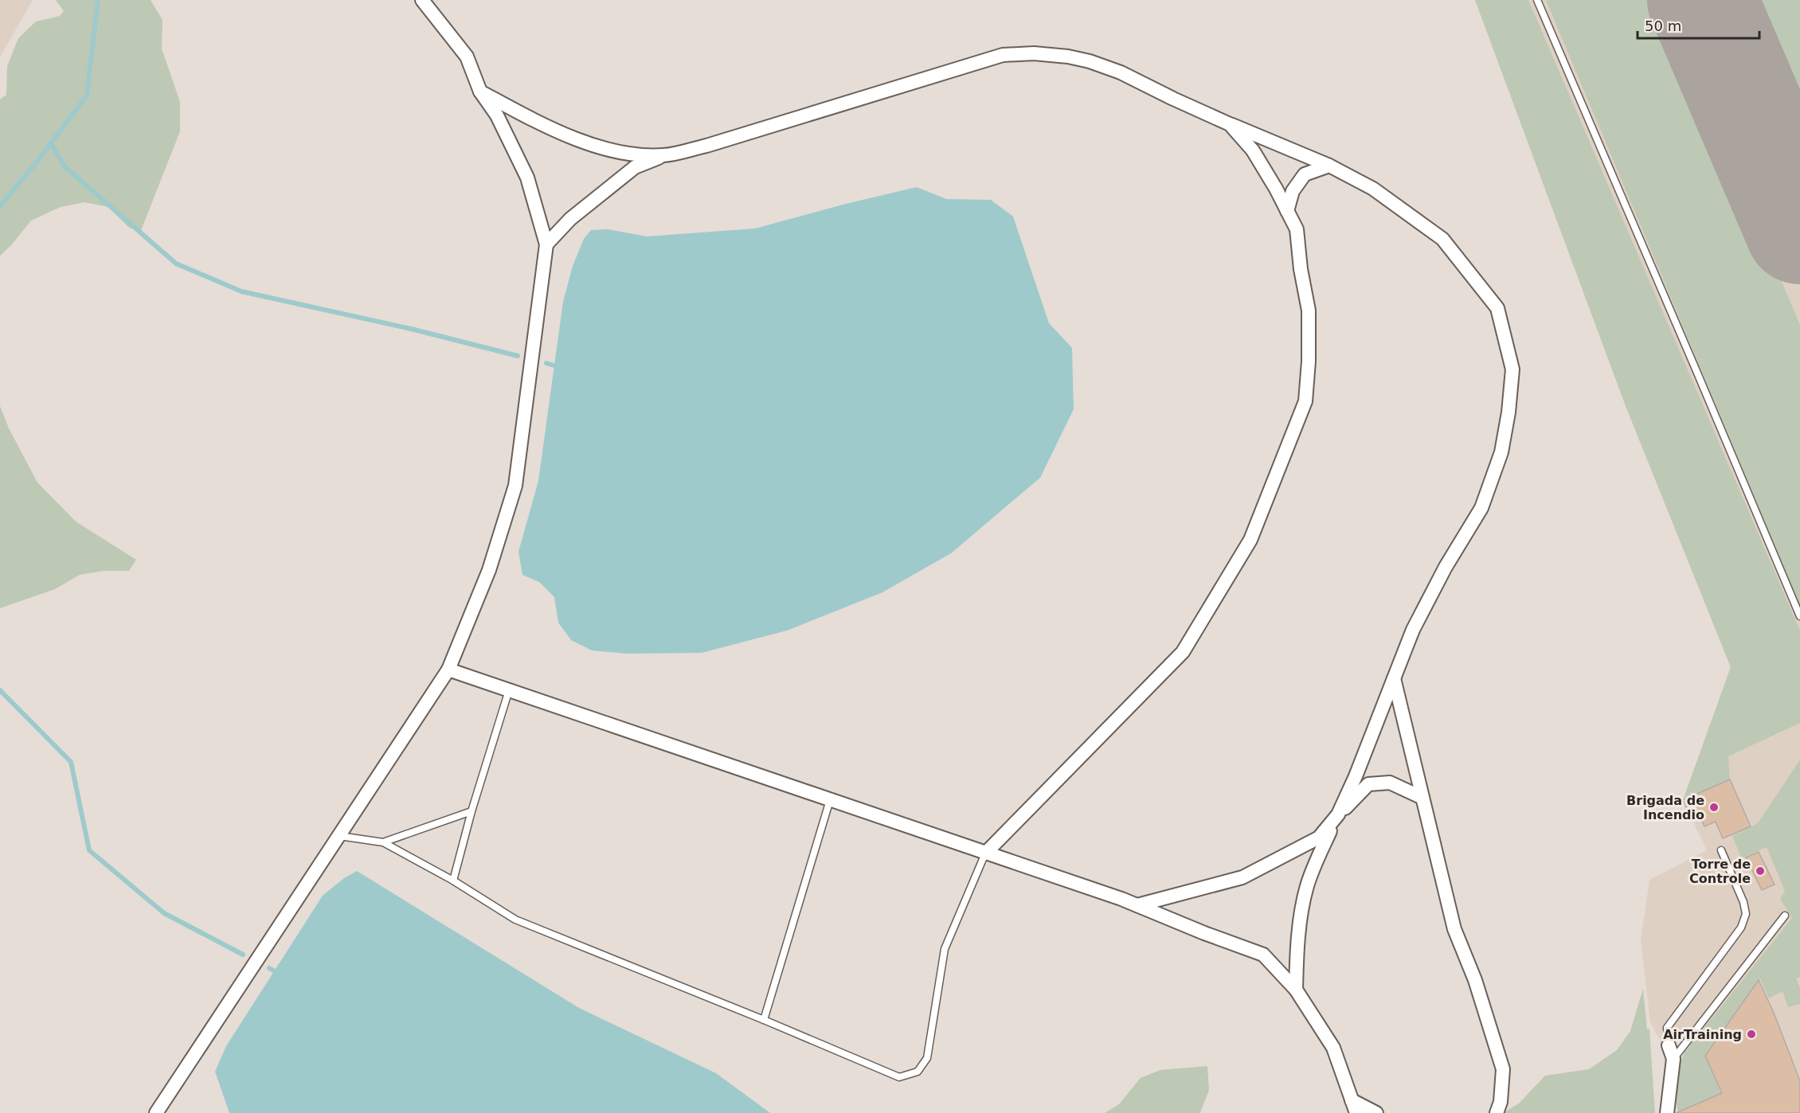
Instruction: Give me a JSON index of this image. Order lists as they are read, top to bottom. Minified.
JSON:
{"places":["Brigada de Incendio","Torre de Controle","AirTraining"],"scale_bar":"50 m"}
